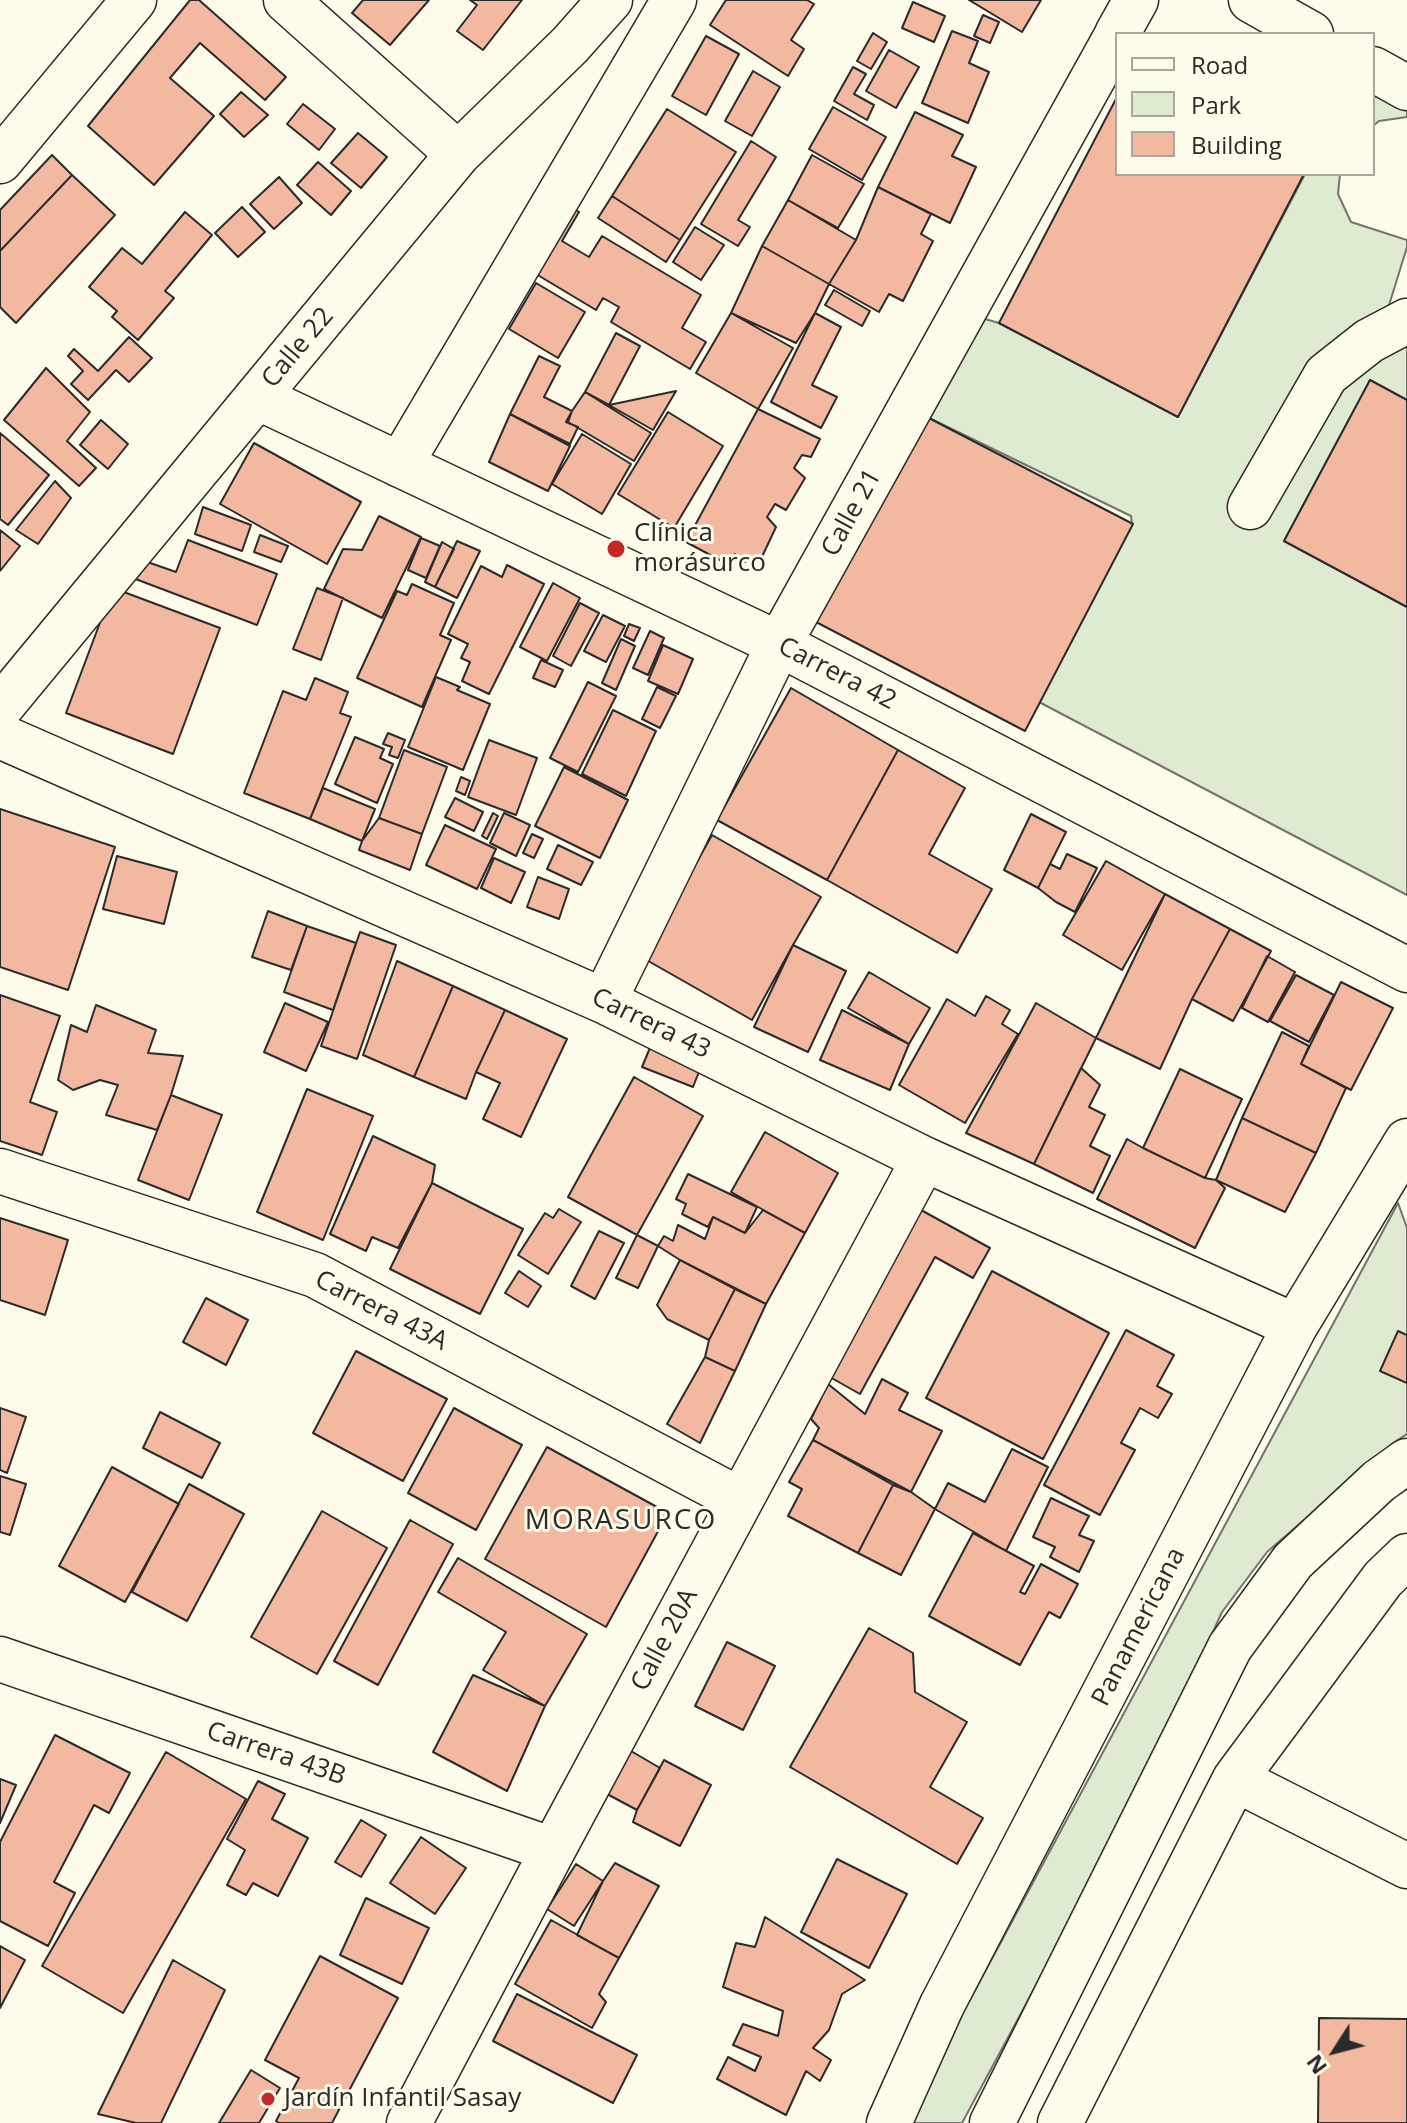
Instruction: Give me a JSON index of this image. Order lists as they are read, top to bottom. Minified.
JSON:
{"streets":{"street":["Calle 22","Calle 21","Carrera 42","Carrera 43","Carrera 43A","Panamericana","Calle 20A","Carrera 43B"]},"crossings":[["Calle 22","Carrera 42"],["Calle 21","Carrera 42"],["Calle 21","Carrera 43"],["Carrera 43","Panamericana"],["Carrera 43","Calle 20A"],["Carrera 43A","Calle 20A"],["Calle 20A","Carrera 43B"]],"districts":["MORASURCO"],"places":["Clínica morásurco","Jardín Infantil Sasay"],"legend":["Road","Park","Building"],"north":"bottom left"}
